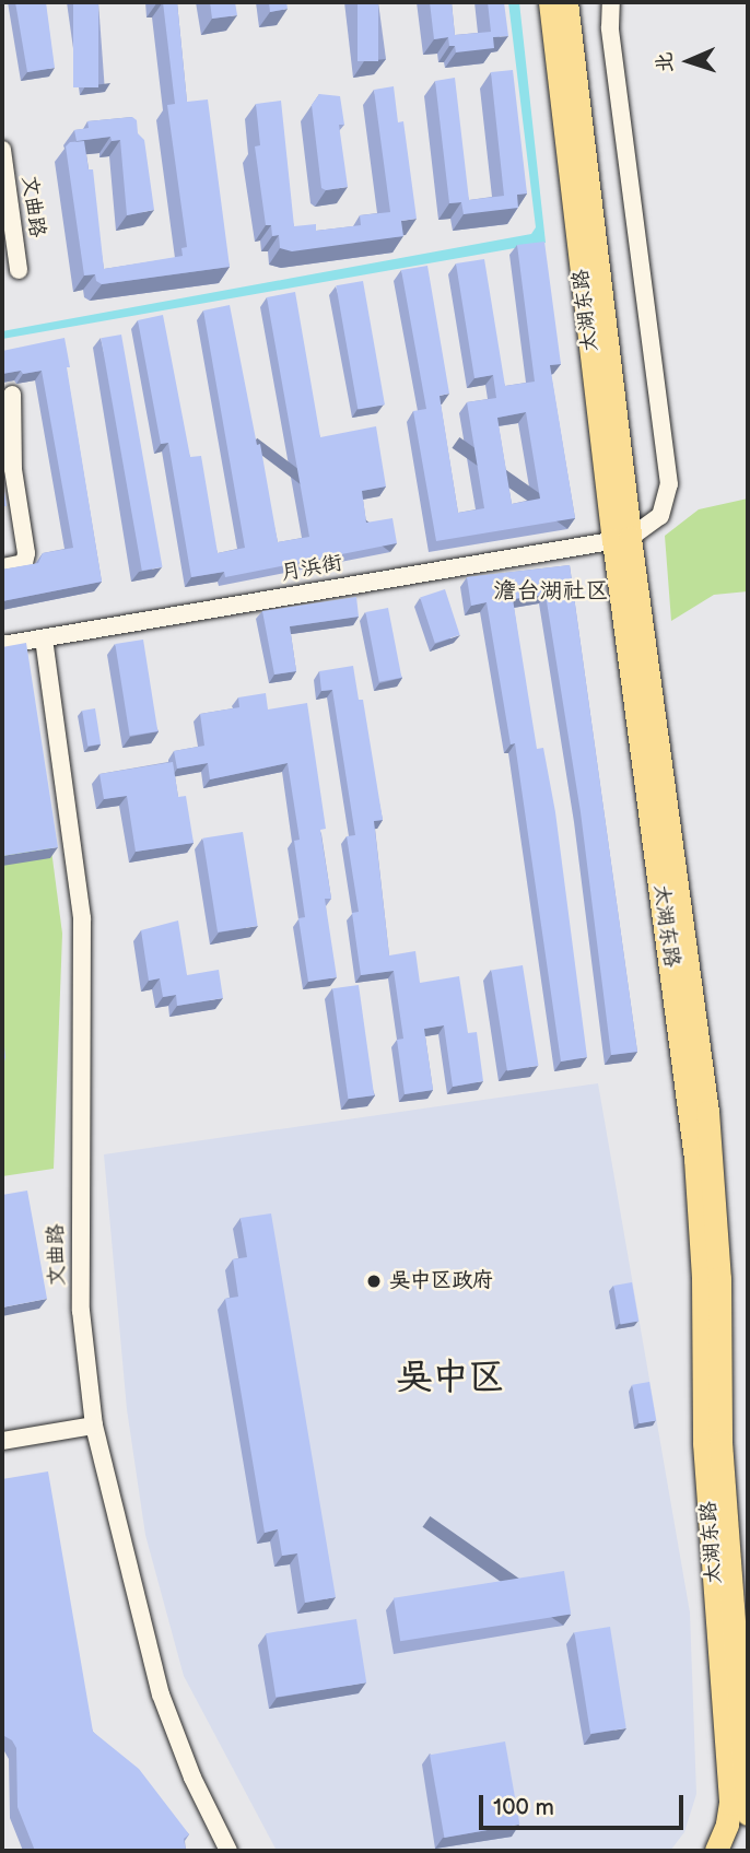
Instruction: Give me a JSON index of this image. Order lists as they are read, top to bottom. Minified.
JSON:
{"streets":{"main road":["太湖东路"],"street":["文曲路","月浜街"]},"crossings":[["文曲路","月浜街"],["太湖东路","月浜街"]],"districts":["澹台湖社区","吴中区"],"places":["吴中区政府"],"scale_bar":"100 m","north":"left"}
